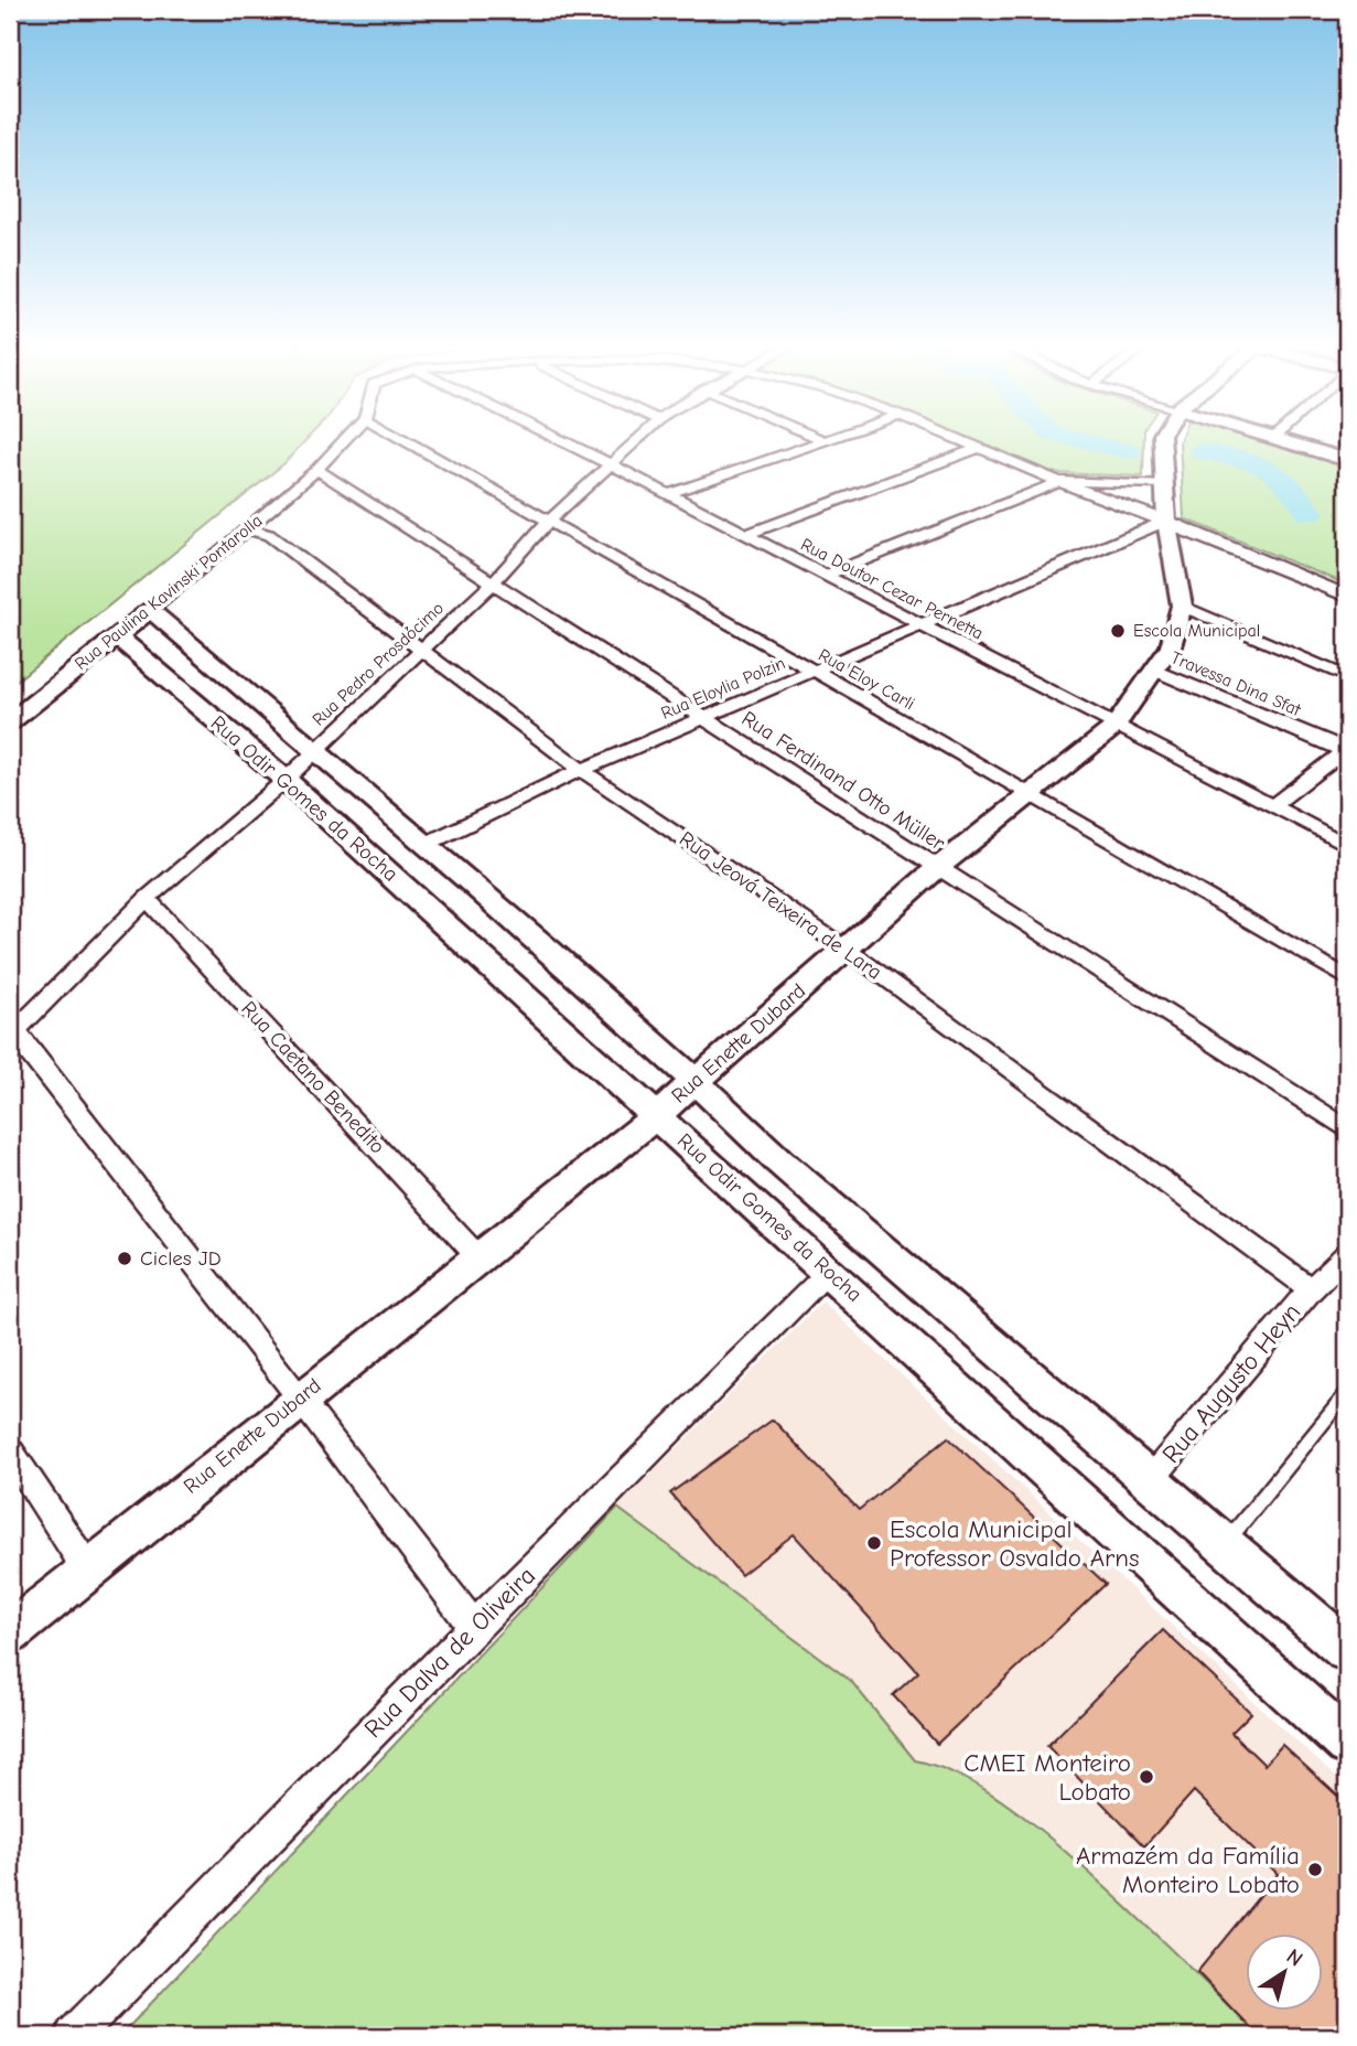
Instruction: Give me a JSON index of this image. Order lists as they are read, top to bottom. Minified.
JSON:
{"streets":{"street":["Rua Doutor Cezar Pernetta","Rua Paulina Kavinski Pontarolla","Rua Pedro Prosdócimo","Rua Eloy Carli","Travessa Dina Sfat","Rua Eloylia Polzin","Rua Ferdinand Otto Müller","Rua Odir Gomes da Rocha","Rua Jeová Teixeira de Lara","Rua Enette Dubard","Rua Caetano Benedito","Rua Augusto Heyn","Rua Dalva de Oliveira"]},"crossings":[["Rua Doutor Cezar Pernetta","Rua Pedro Prosdócimo"],["Rua Doutor Cezar Pernetta","Rua Eloylia Polzin"],["Rua Doutor Cezar Pernetta","Rua Enette Dubard"],["Rua Paulina Kavinski Pontarolla","Rua Ferdinand Otto Müller"],["Rua Paulina Kavinski Pontarolla","Rua Odir Gomes da Rocha"],["Rua Paulina Kavinski Pontarolla","Rua Jeová Teixeira de Lara"],["Rua Pedro Prosdócimo","Rua Eloy Carli"],["Rua Pedro Prosdócimo","Rua Ferdinand Otto Müller"],["Rua Pedro Prosdócimo","Rua Odir Gomes da Rocha"],["Rua Pedro Prosdócimo","Rua Jeová Teixeira de Lara"],["Rua Pedro Prosdócimo","Rua Caetano Benedito"],["Rua Eloy Carli","Rua Eloylia Polzin"],["Rua Eloy Carli","Rua Enette Dubard"],["Travessa Dina Sfat","Rua Enette Dubard"],["Rua Eloylia Polzin","Rua Ferdinand Otto Müller"],["Rua Eloylia Polzin","Rua Odir Gomes da Rocha"],["Rua Eloylia Polzin","Rua Jeová Teixeira de Lara"],["Rua Eloylia Polzin","Rua Enette Dubard"],["Rua Ferdinand Otto Müller","Rua Enette Dubard"],["Rua Odir Gomes da Rocha","Rua Enette Dubard"],["Rua Odir Gomes da Rocha","Rua Augusto Heyn"],["Rua Odir Gomes da Rocha","Rua Dalva de Oliveira"],["Rua Jeová Teixeira de Lara","Rua Enette Dubard"],["Rua Jeová Teixeira de Lara","Rua Augusto Heyn"],["Rua Enette Dubard","Rua Caetano Benedito"]],"places":["Escola Municipal","Cicles JD","Escola Municipal Professor Osvaldo Arns","CMEI Monteiro Lobato","Armazém da Família Monteiro Lobato"],"north":"top right"}
